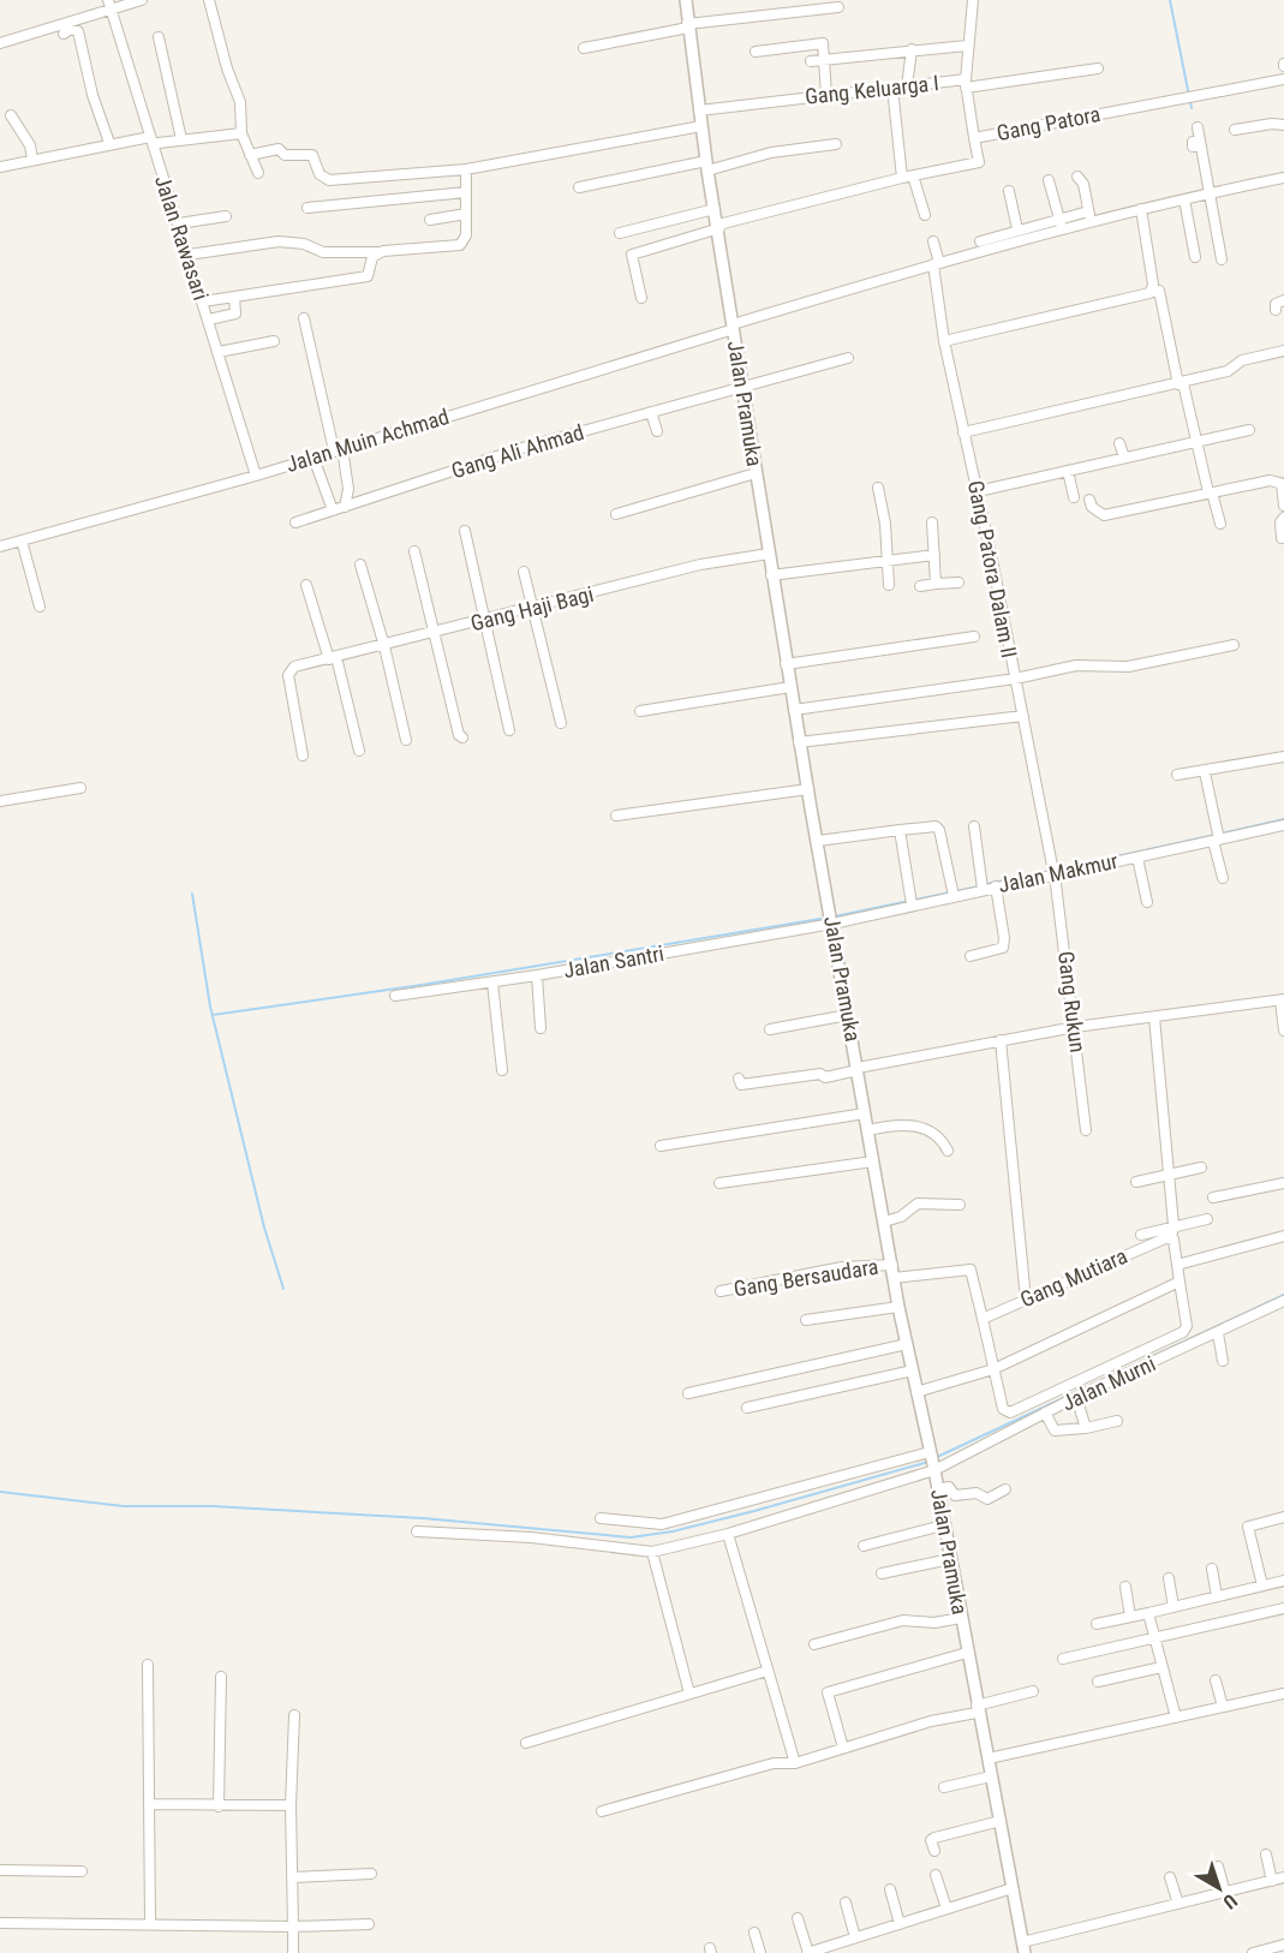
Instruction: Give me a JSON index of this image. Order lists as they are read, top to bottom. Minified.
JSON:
{"streets":{"street":["Gang Keluarga I","Gang Patora","Jalan Rawasari","Jalan Pramuka","Jalan Muin Achmad","Gang Ali Ahmad","Gang Patora Dalam II","Gang Haji Bagi","Jalan Makmur","Jalan Santri","Gang Rukun","Gang Bersaudara","Gang Mutiara","Jalan Murni"]},"crossings":[["Gang Keluarga I","Jalan Pramuka"],["Gang Patora","Jalan Pramuka"],["Jalan Rawasari","Jalan Muin Achmad"],["Jalan Pramuka","Jalan Muin Achmad"],["Jalan Pramuka","Gang Ali Ahmad"],["Jalan Pramuka","Gang Haji Bagi"],["Jalan Pramuka","Jalan Makmur"],["Jalan Pramuka","Jalan Santri"],["Jalan Pramuka","Gang Bersaudara"],["Jalan Pramuka","Jalan Murni"],["Gang Patora Dalam II","Jalan Makmur"],["Gang Patora Dalam II","Gang Rukun"],["Jalan Makmur","Jalan Santri"],["Jalan Makmur","Gang Rukun"]],"north":"bottom right"}
